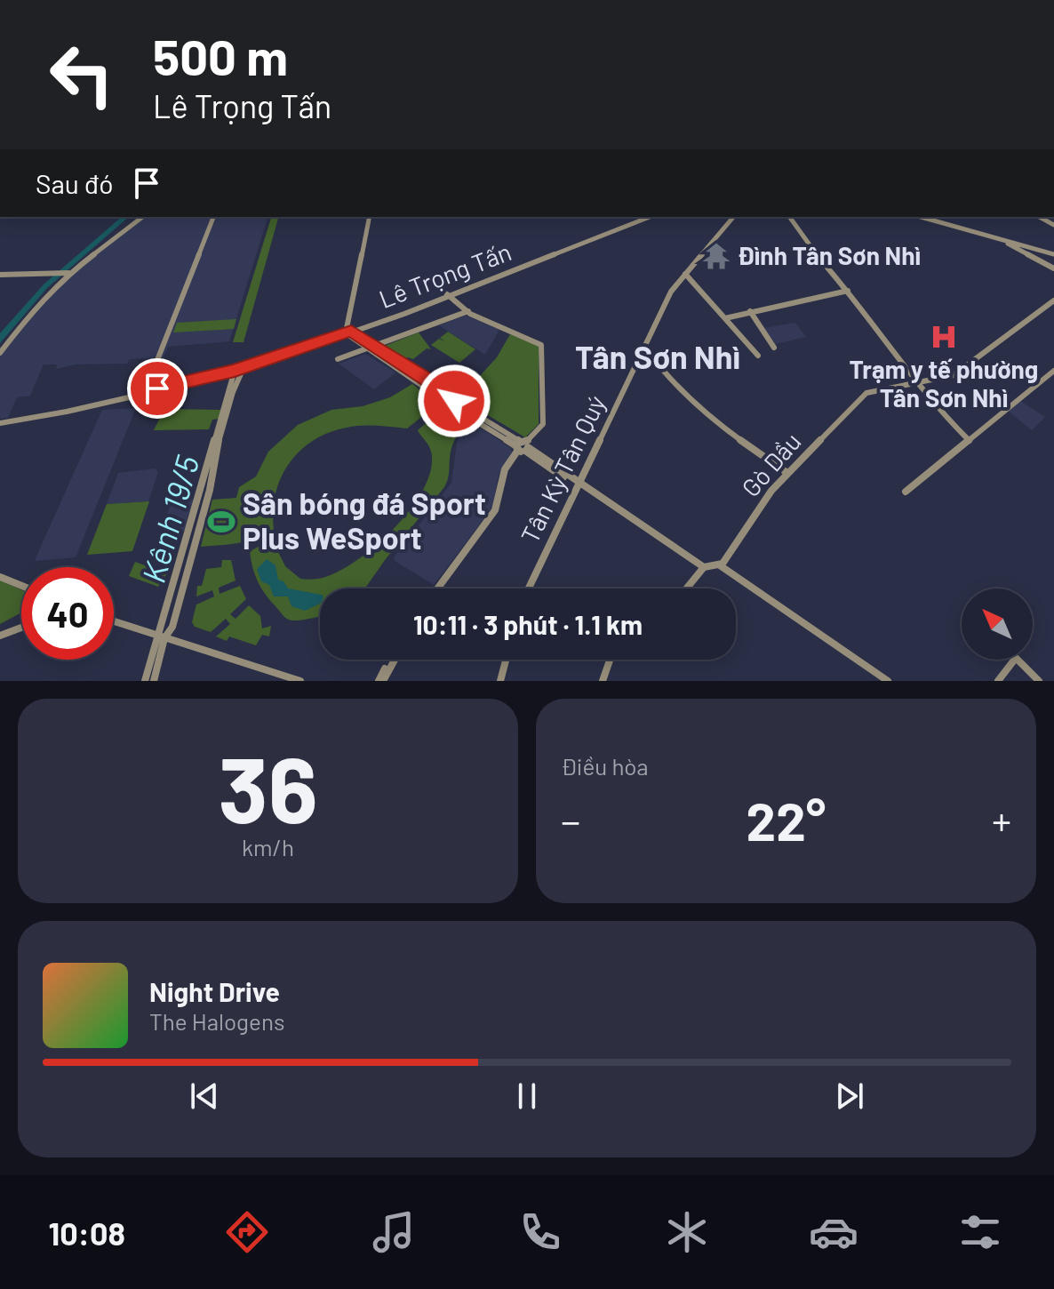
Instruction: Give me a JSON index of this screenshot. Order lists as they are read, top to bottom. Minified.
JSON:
{"streets":{"street":["Lê Trọng Tấn","Gò Dầu","Tân Kỳ Tân Quý"]},"districts":["Tân Sơn Nhì"],"water":["Kênh 19/5"],"places":{"temple":["Đình Tân Sơn Nhì"],"hospital":["Trạm y tế phường Tân Sơn Nhì"],"sports":["Sân bóng đá Sport Plus WeSport"]},"north":"top left","page":{"turn":["500 m","Lê Trọng Tấn"],"then":"Sau đó","limit":"40","trip":"10:11 · 3 phút · 1.1 km","tile":[["36","km/h"],"Điều hòa"],"heat":["−","22°","+"],"song":["Night Drive","The Halogens"],"tabs":"10:08"}}
